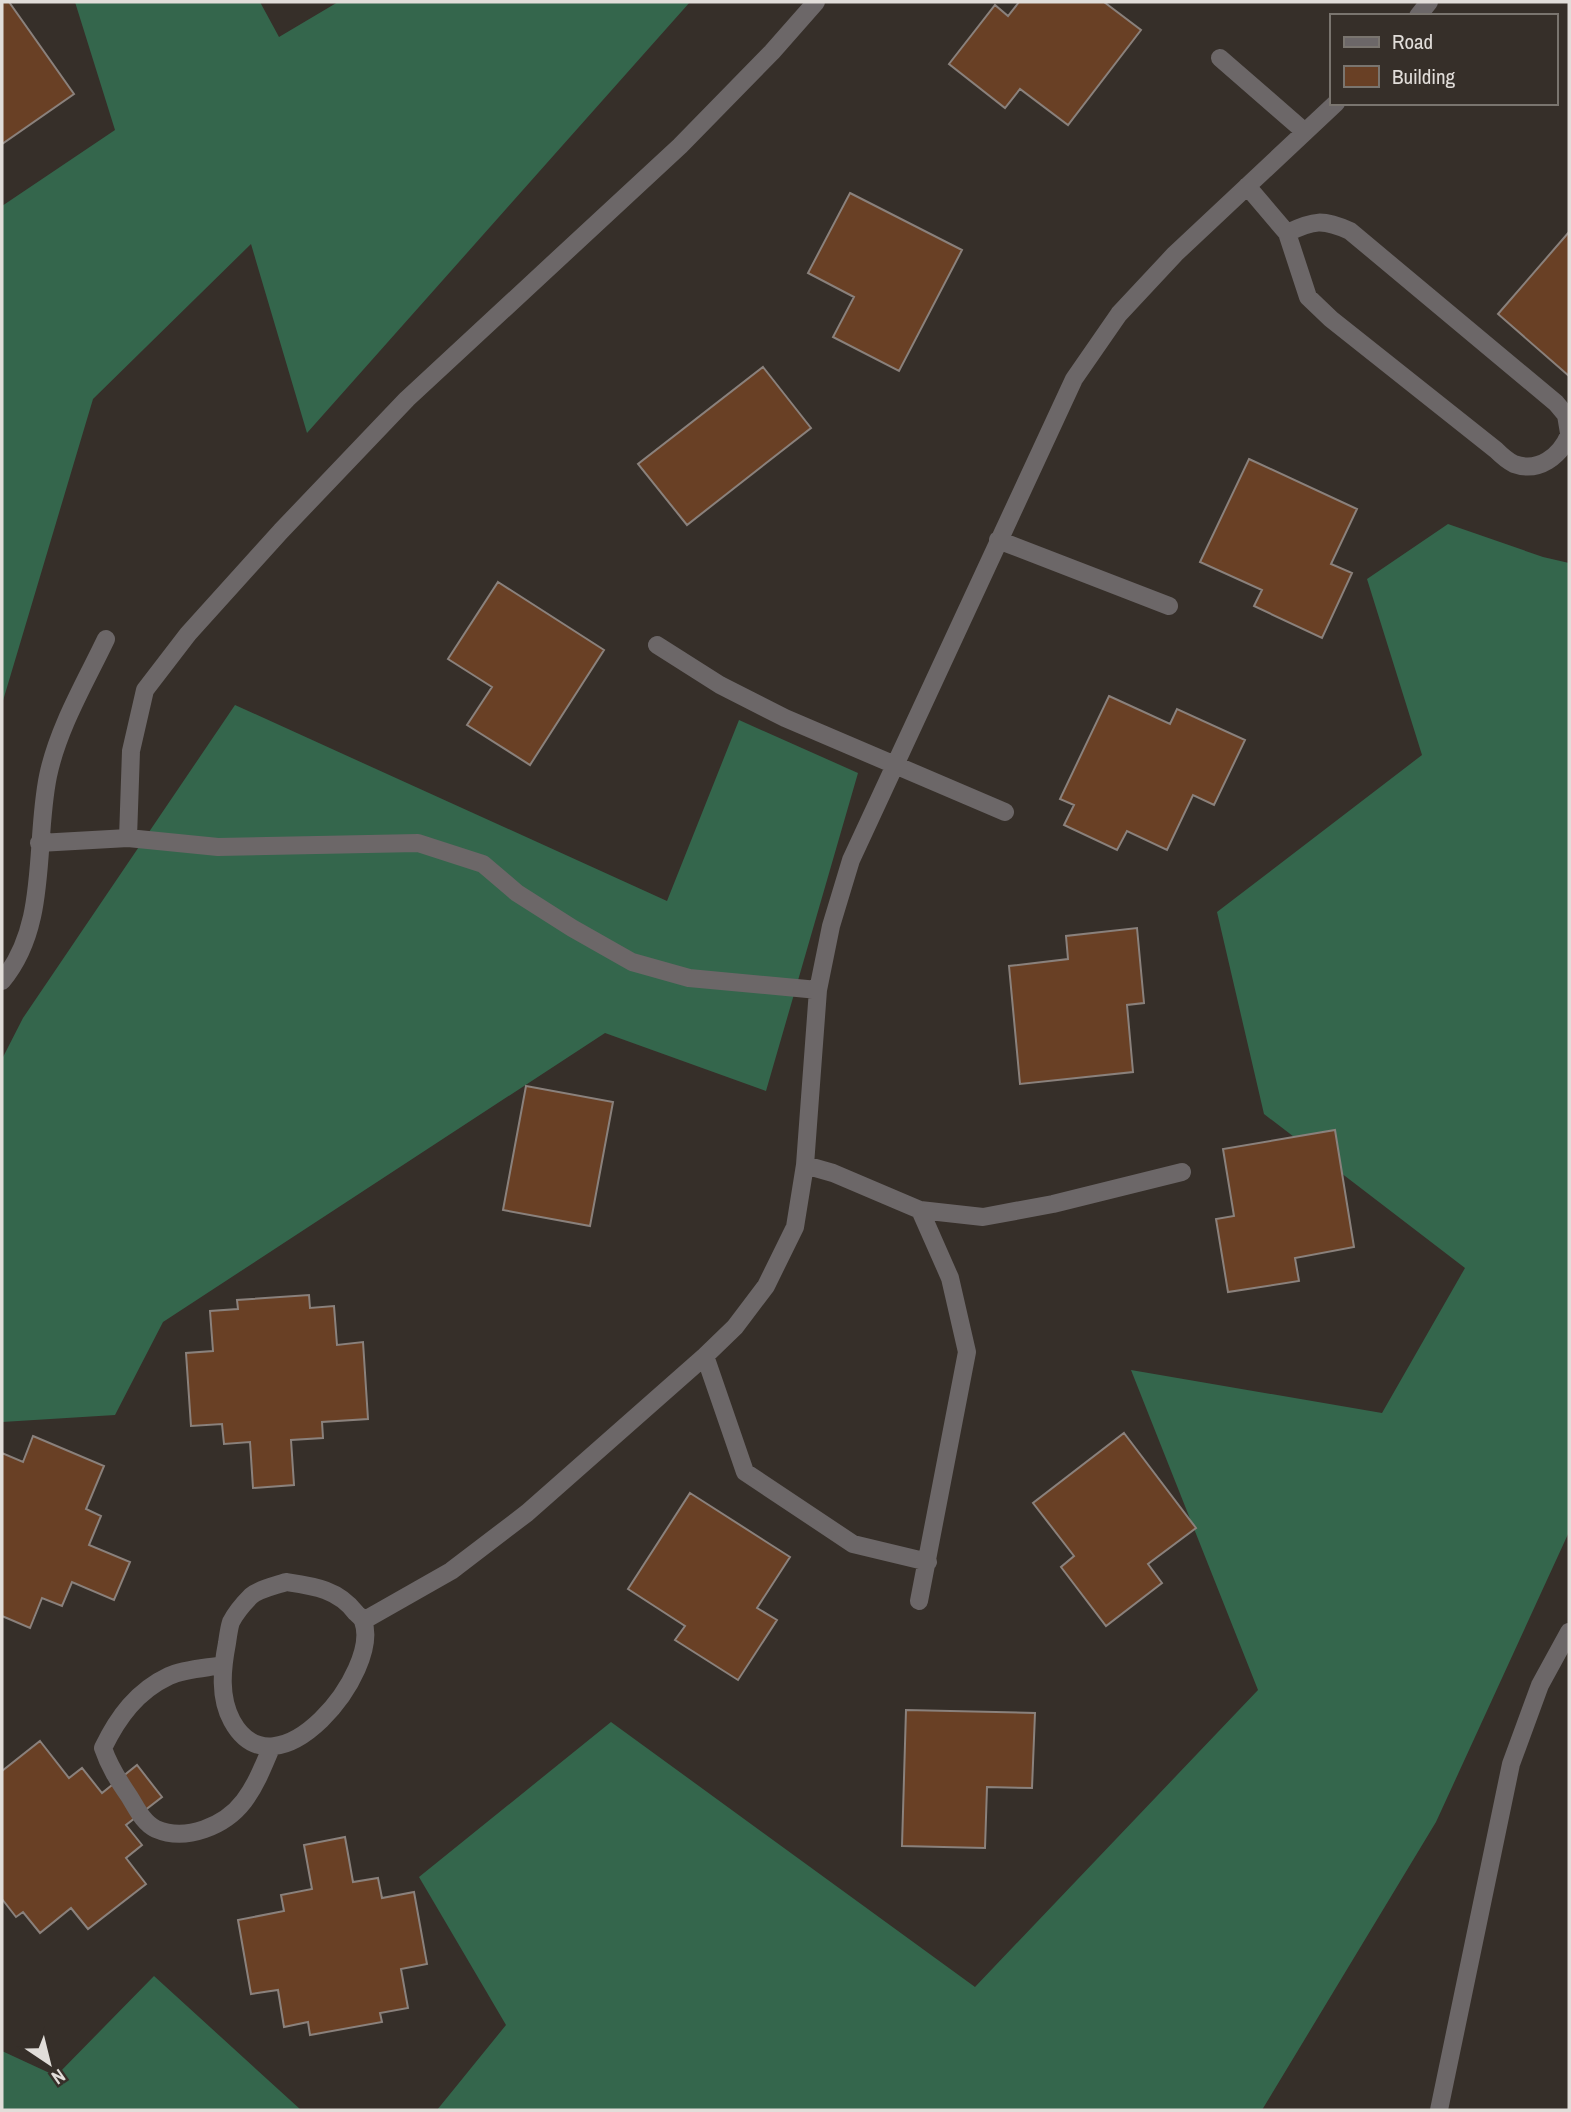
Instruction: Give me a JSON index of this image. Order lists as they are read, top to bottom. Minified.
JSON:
{"legend":["Road","Building"],"north":"bottom right"}
